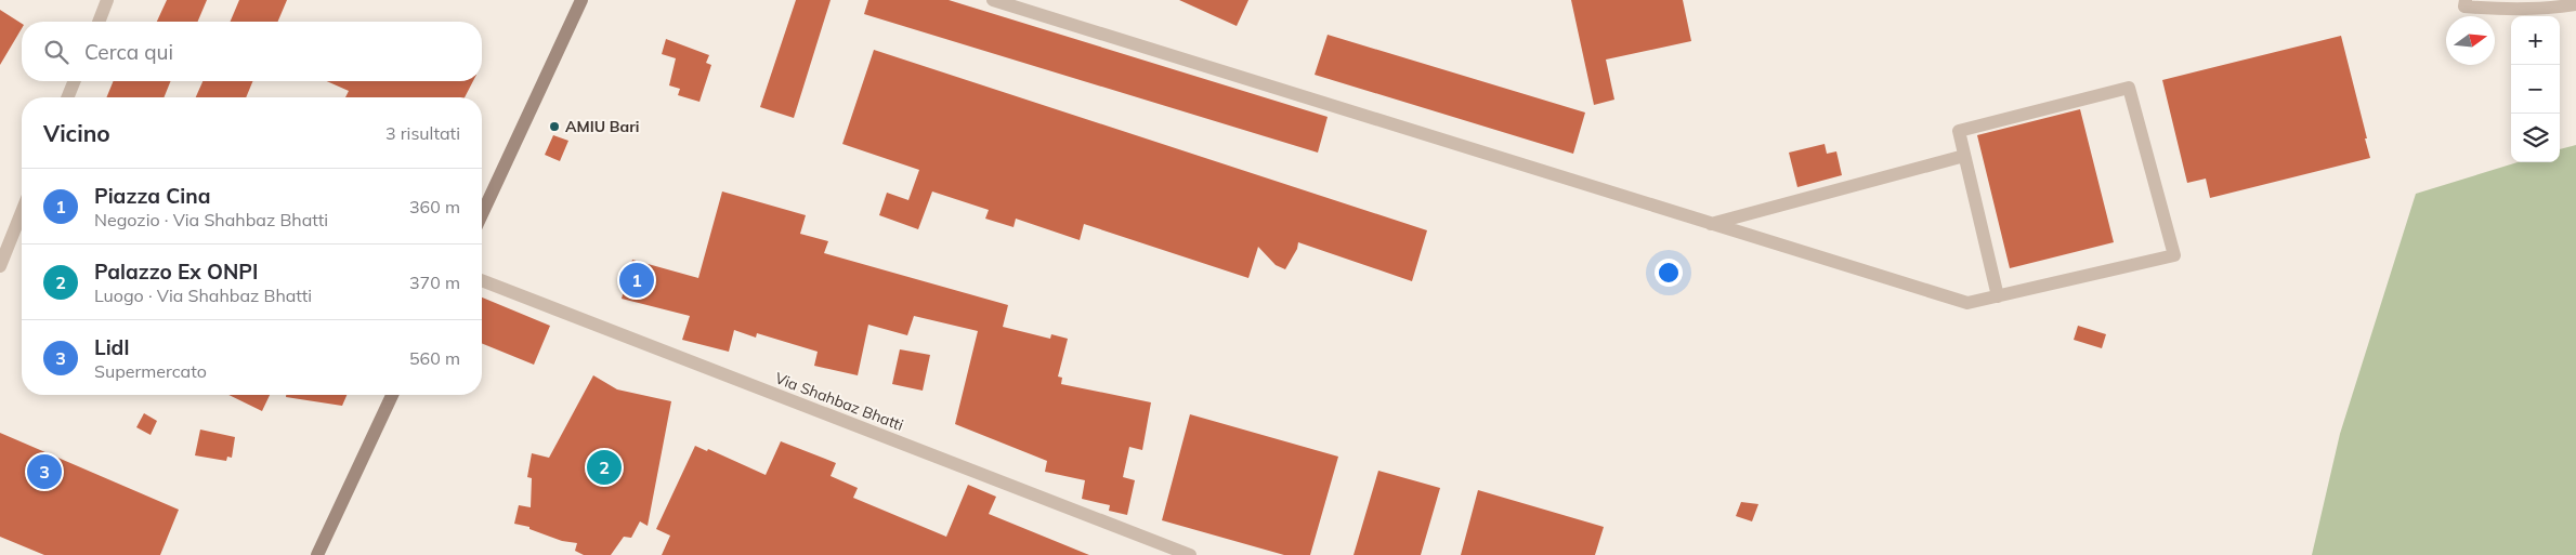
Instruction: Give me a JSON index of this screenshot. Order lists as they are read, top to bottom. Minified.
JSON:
{"streets":{"street":["Via Shahbaz Bhatti"]},"places":["AMIU Bari"],"north":"right","page":{"map_buttons":["+","−"],"search":"Cerca qui","heading":["Vicino","3 risultati"],"list":[{"mark":"1","name":"Piazza Cina","note":"Negozio · Via Shahbaz Bhatti","value":"360 m"},{"mark":"2","name":"Palazzo Ex ONPI","note":"Luogo · Via Shahbaz Bhatti","value":"370 m"},{"mark":"3","name":"Lidl","note":"Supermercato","value":"560 m"}],"pins":["1","2","3"]}}
